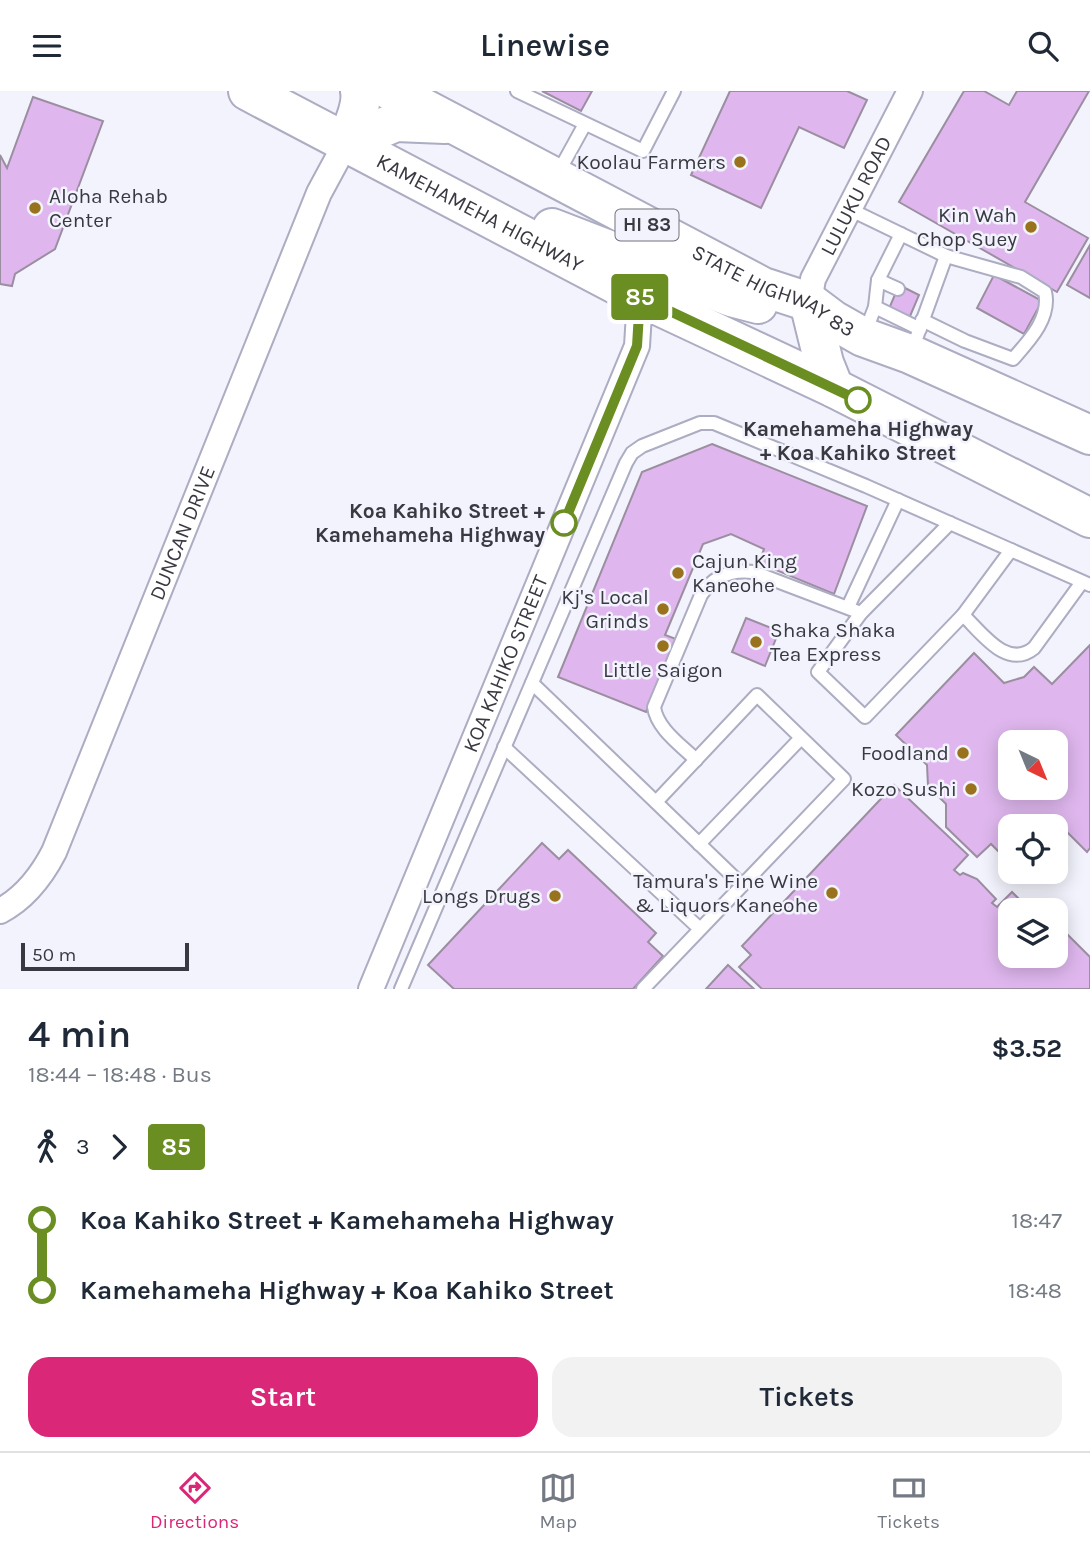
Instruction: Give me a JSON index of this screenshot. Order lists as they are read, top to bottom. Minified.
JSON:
{"streets":{"main road":["KAMEHAMEHA HIGHWAY","HI 83","STATE HIGHWAY 83"],"street":["LULUKU ROAD","DUNCAN DRIVE","KOA KAHIKO STREET"]},"crossings":[["LULUKU ROAD","STATE HIGHWAY 83"],["KAMEHAMEHA HIGHWAY","DUNCAN DRIVE"],["KAMEHAMEHA HIGHWAY","KOA KAHIKO STREET"]],"places":["Koolau Farmers","Aloha Rehab Center","Kin Wah Chop Suey","Kamehameha Highway + Koa Kahiko Street","Koa Kahiko Street + Kamehameha Highway","Cajun King Kaneohe","Kj's Local Grinds","Shaka Shaka Tea Express","Little Saigon","Foodland","Kozo Sushi","Tamura's Fine Wine & Liquors Kaneohe","Longs Drugs"],"lines":["bus line 85"],"scale_bar":"50 m","north":"bottom right","page":{"header":"Linewise","on_map":"85","scale":"50 m","heading":["4 min","18:44 – 18:48 · Bus","$3.52"],"legs":["3","85"],"list":[{"name":"Koa Kahiko Street + Kamehameha Highway","value":"18:47"},{"name":"Kamehameha Highway + Koa Kahiko Street","value":"18:48"}],"buttons":["Start","Tickets"],"tabs":["Directions","Map","Tickets"]}}
